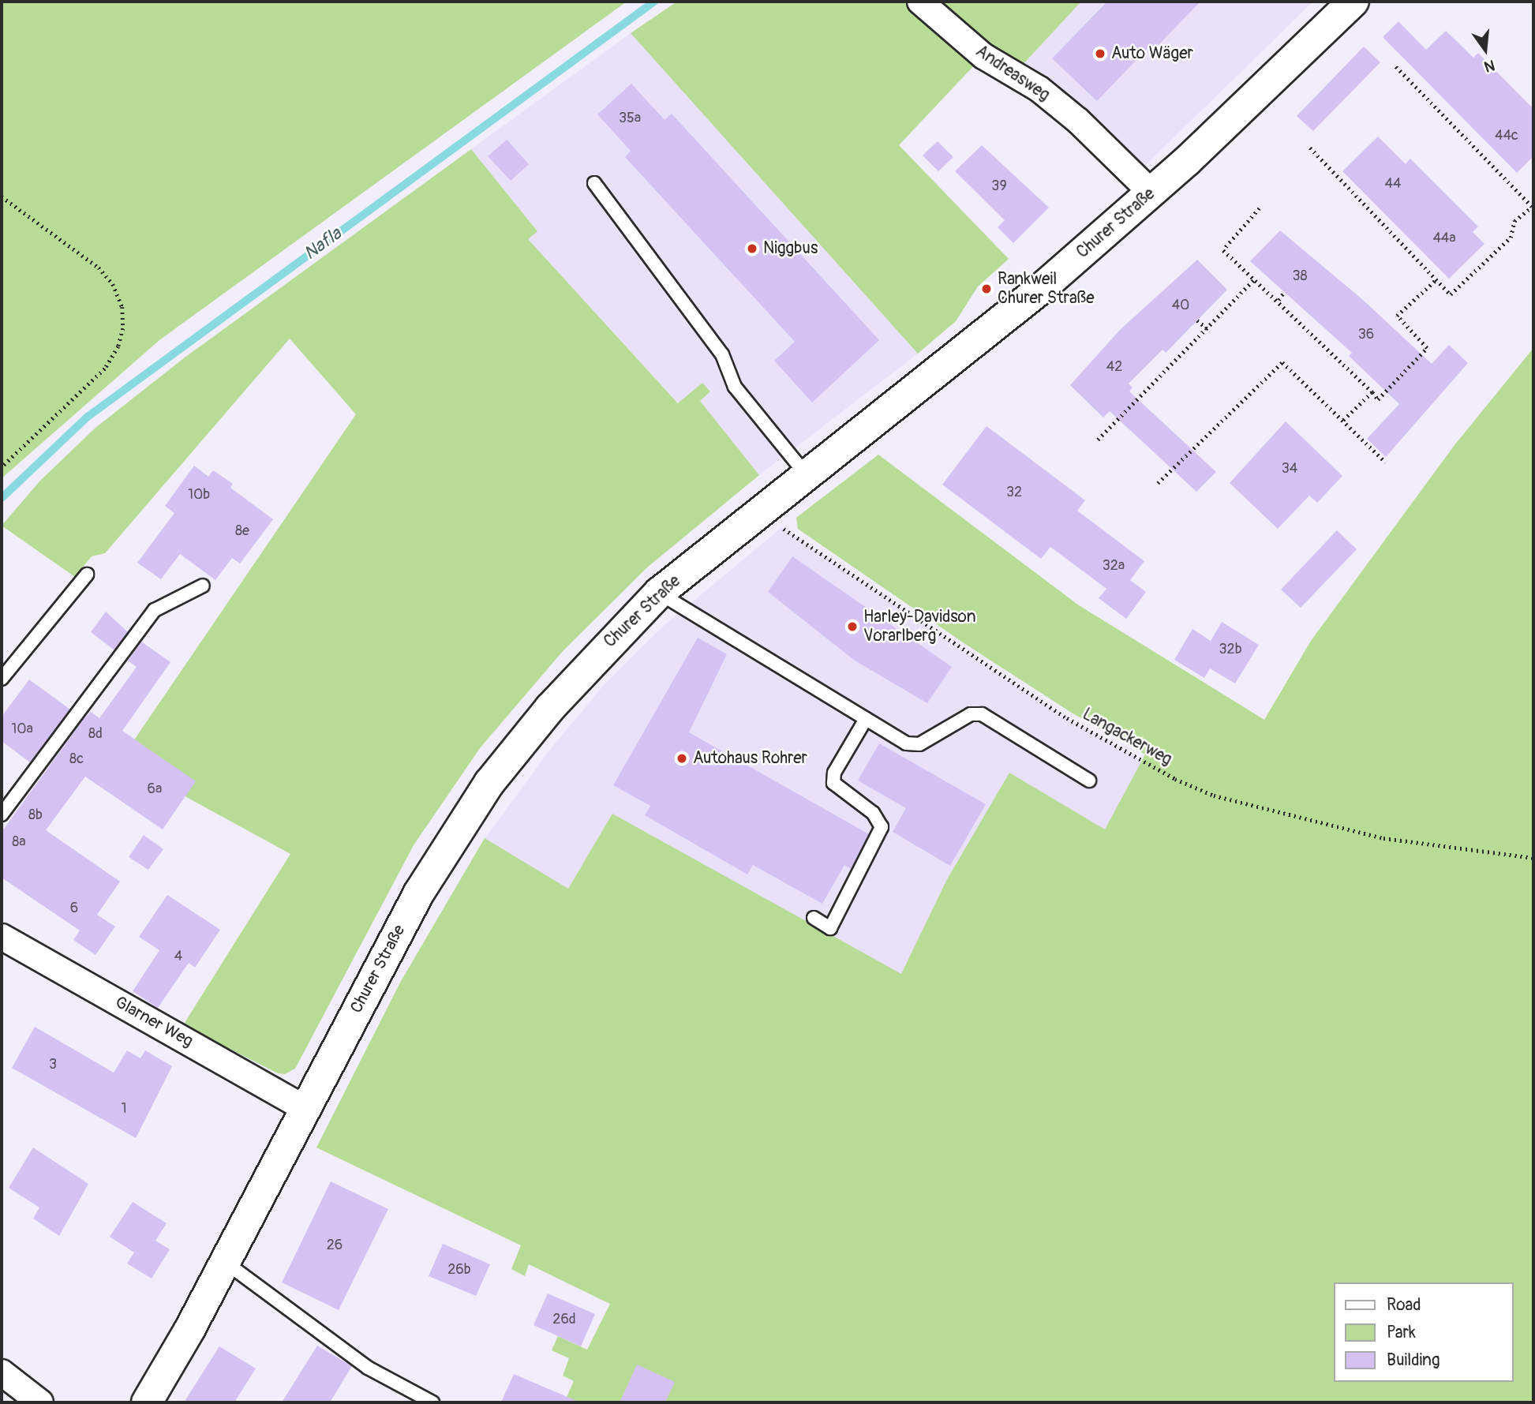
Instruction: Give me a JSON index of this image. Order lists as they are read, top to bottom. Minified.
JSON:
{"streets":{"main road":["Churer Straße"],"street":["Andreasweg","Glarner Weg"],"path":["Langackerweg"]},"crossings":[["Andreasweg","Churer Straße"],["Churer Straße","Langackerweg"],["Churer Straße","Glarner Weg"]],"water":["Nafla"],"places":["Auto Wäger","Niggbus","Rankweil Churer Straße","Harley-Davidson Vorarlberg","Autohaus Rohrer"],"house_numbers":["35a","44c","44","39","44a","38","40","36","42","34","32","10b","8e","32a","32b","10a","8d","8c","6a","8b","8a","6","4","3","1","26","26b","26d"],"legend":["Road","Park","Building"],"north":"bottom"}
